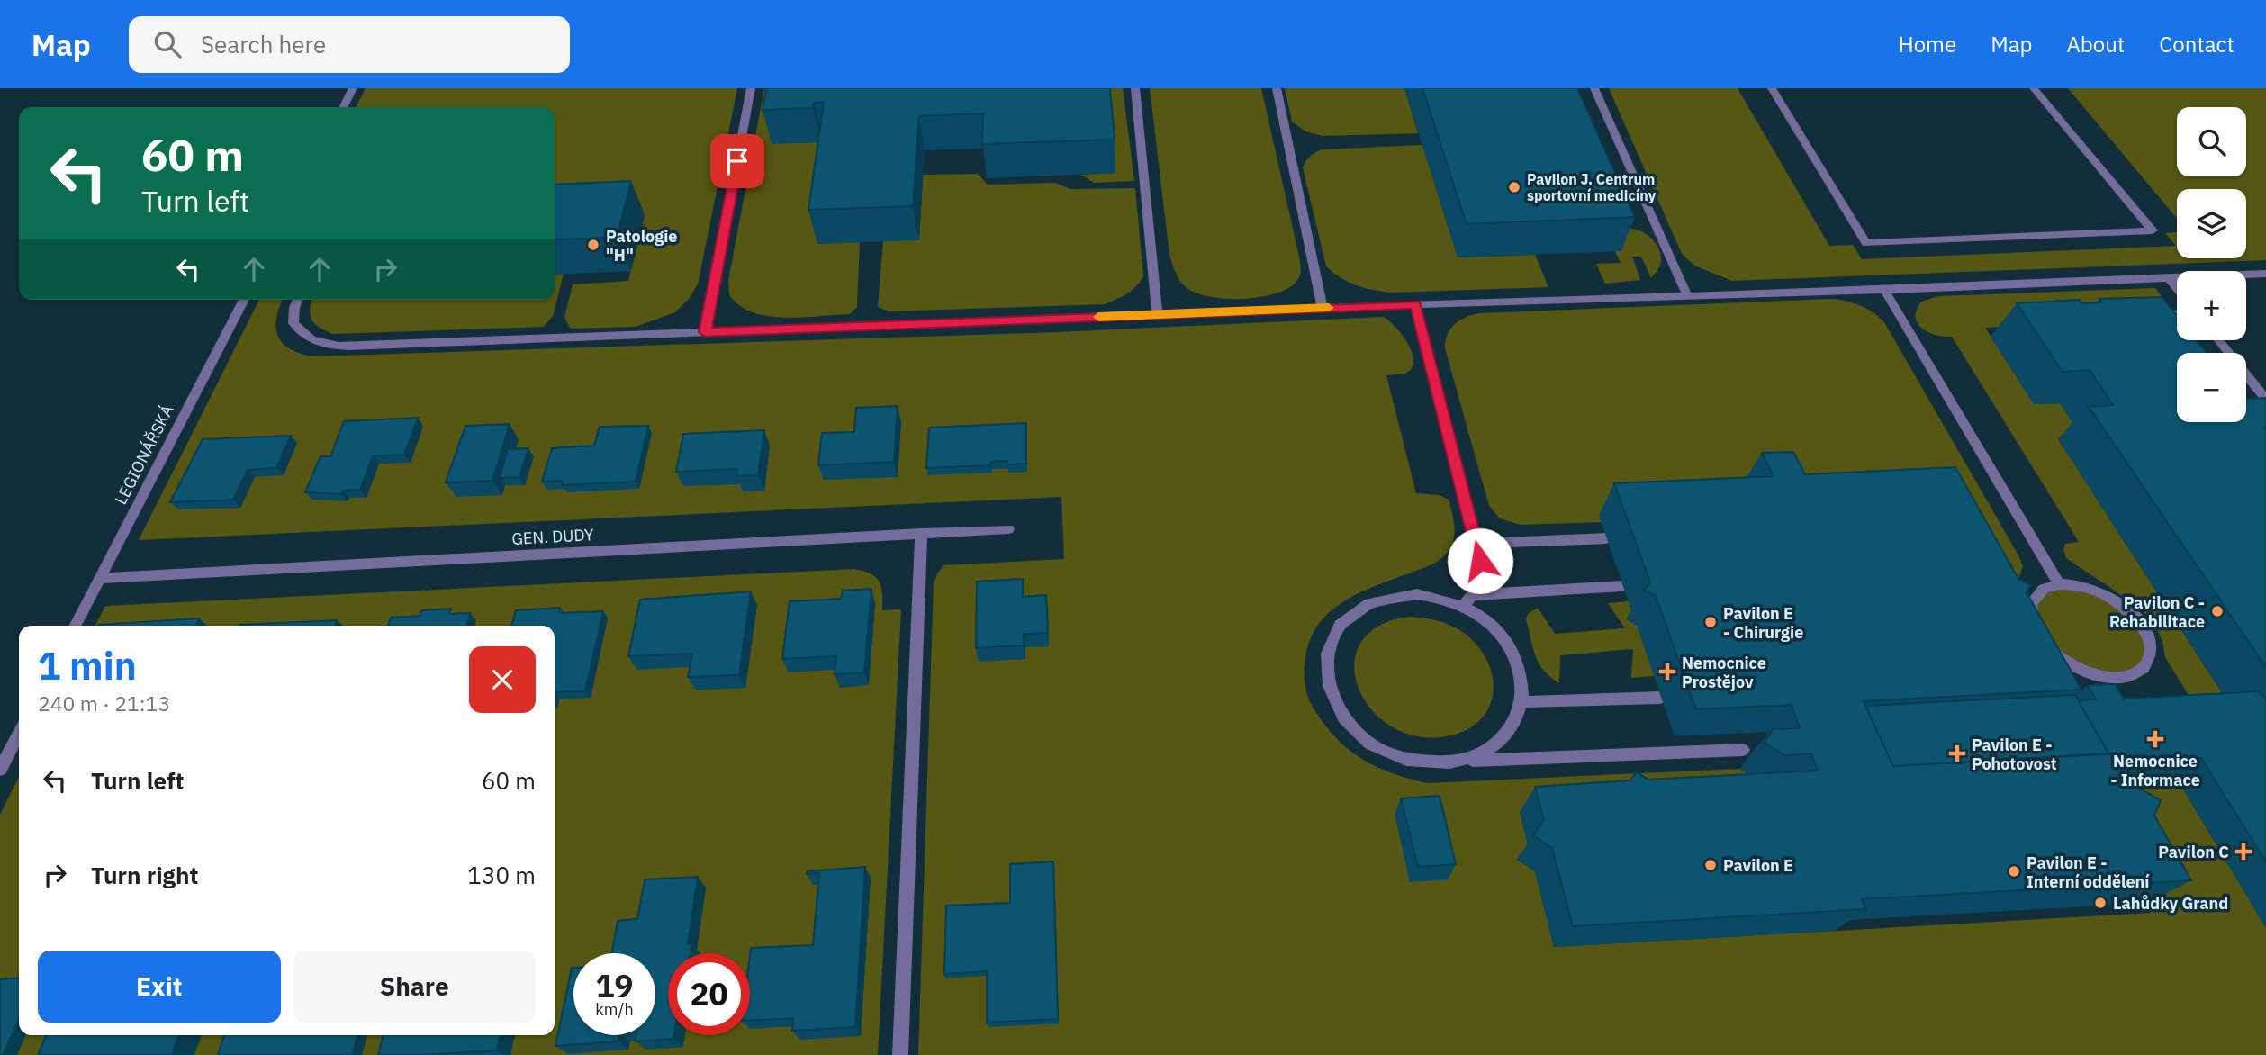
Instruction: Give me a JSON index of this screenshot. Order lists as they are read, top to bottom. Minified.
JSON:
{"streets":{"street":["LEGIONÁŘSKÁ","GEN. DUDY"]},"crossings":[["LEGIONÁŘSKÁ","GEN. DUDY"]],"places":{"other":["Pavilon J, Centrum sportovní medicíny","Patologie \"H\"","Pavilon C - Rehabilitace","Pavilon E - Chirurgie","Pavilon E","Pavilon E - Interní oddělení","Lahůdky Grand"],"health":["Nemocnice Prostějov","Nemocnice - Informace","Pavilon E - Pohotovost","Pavilon C"]},"page":{"header":"Map","search":"Search here","nav":["Home","Map","About","Contact"],"map_buttons":["+","−"],"turn":["60 m","Turn left"],"heading":["1 min","240 m · 21:13"],"list":[{"name":"Turn left","value":"60 m"},{"name":"Turn right","value":"130 m"}],"buttons":["Exit","Share"],"speed":"19 km/h","limit":"20"}}
